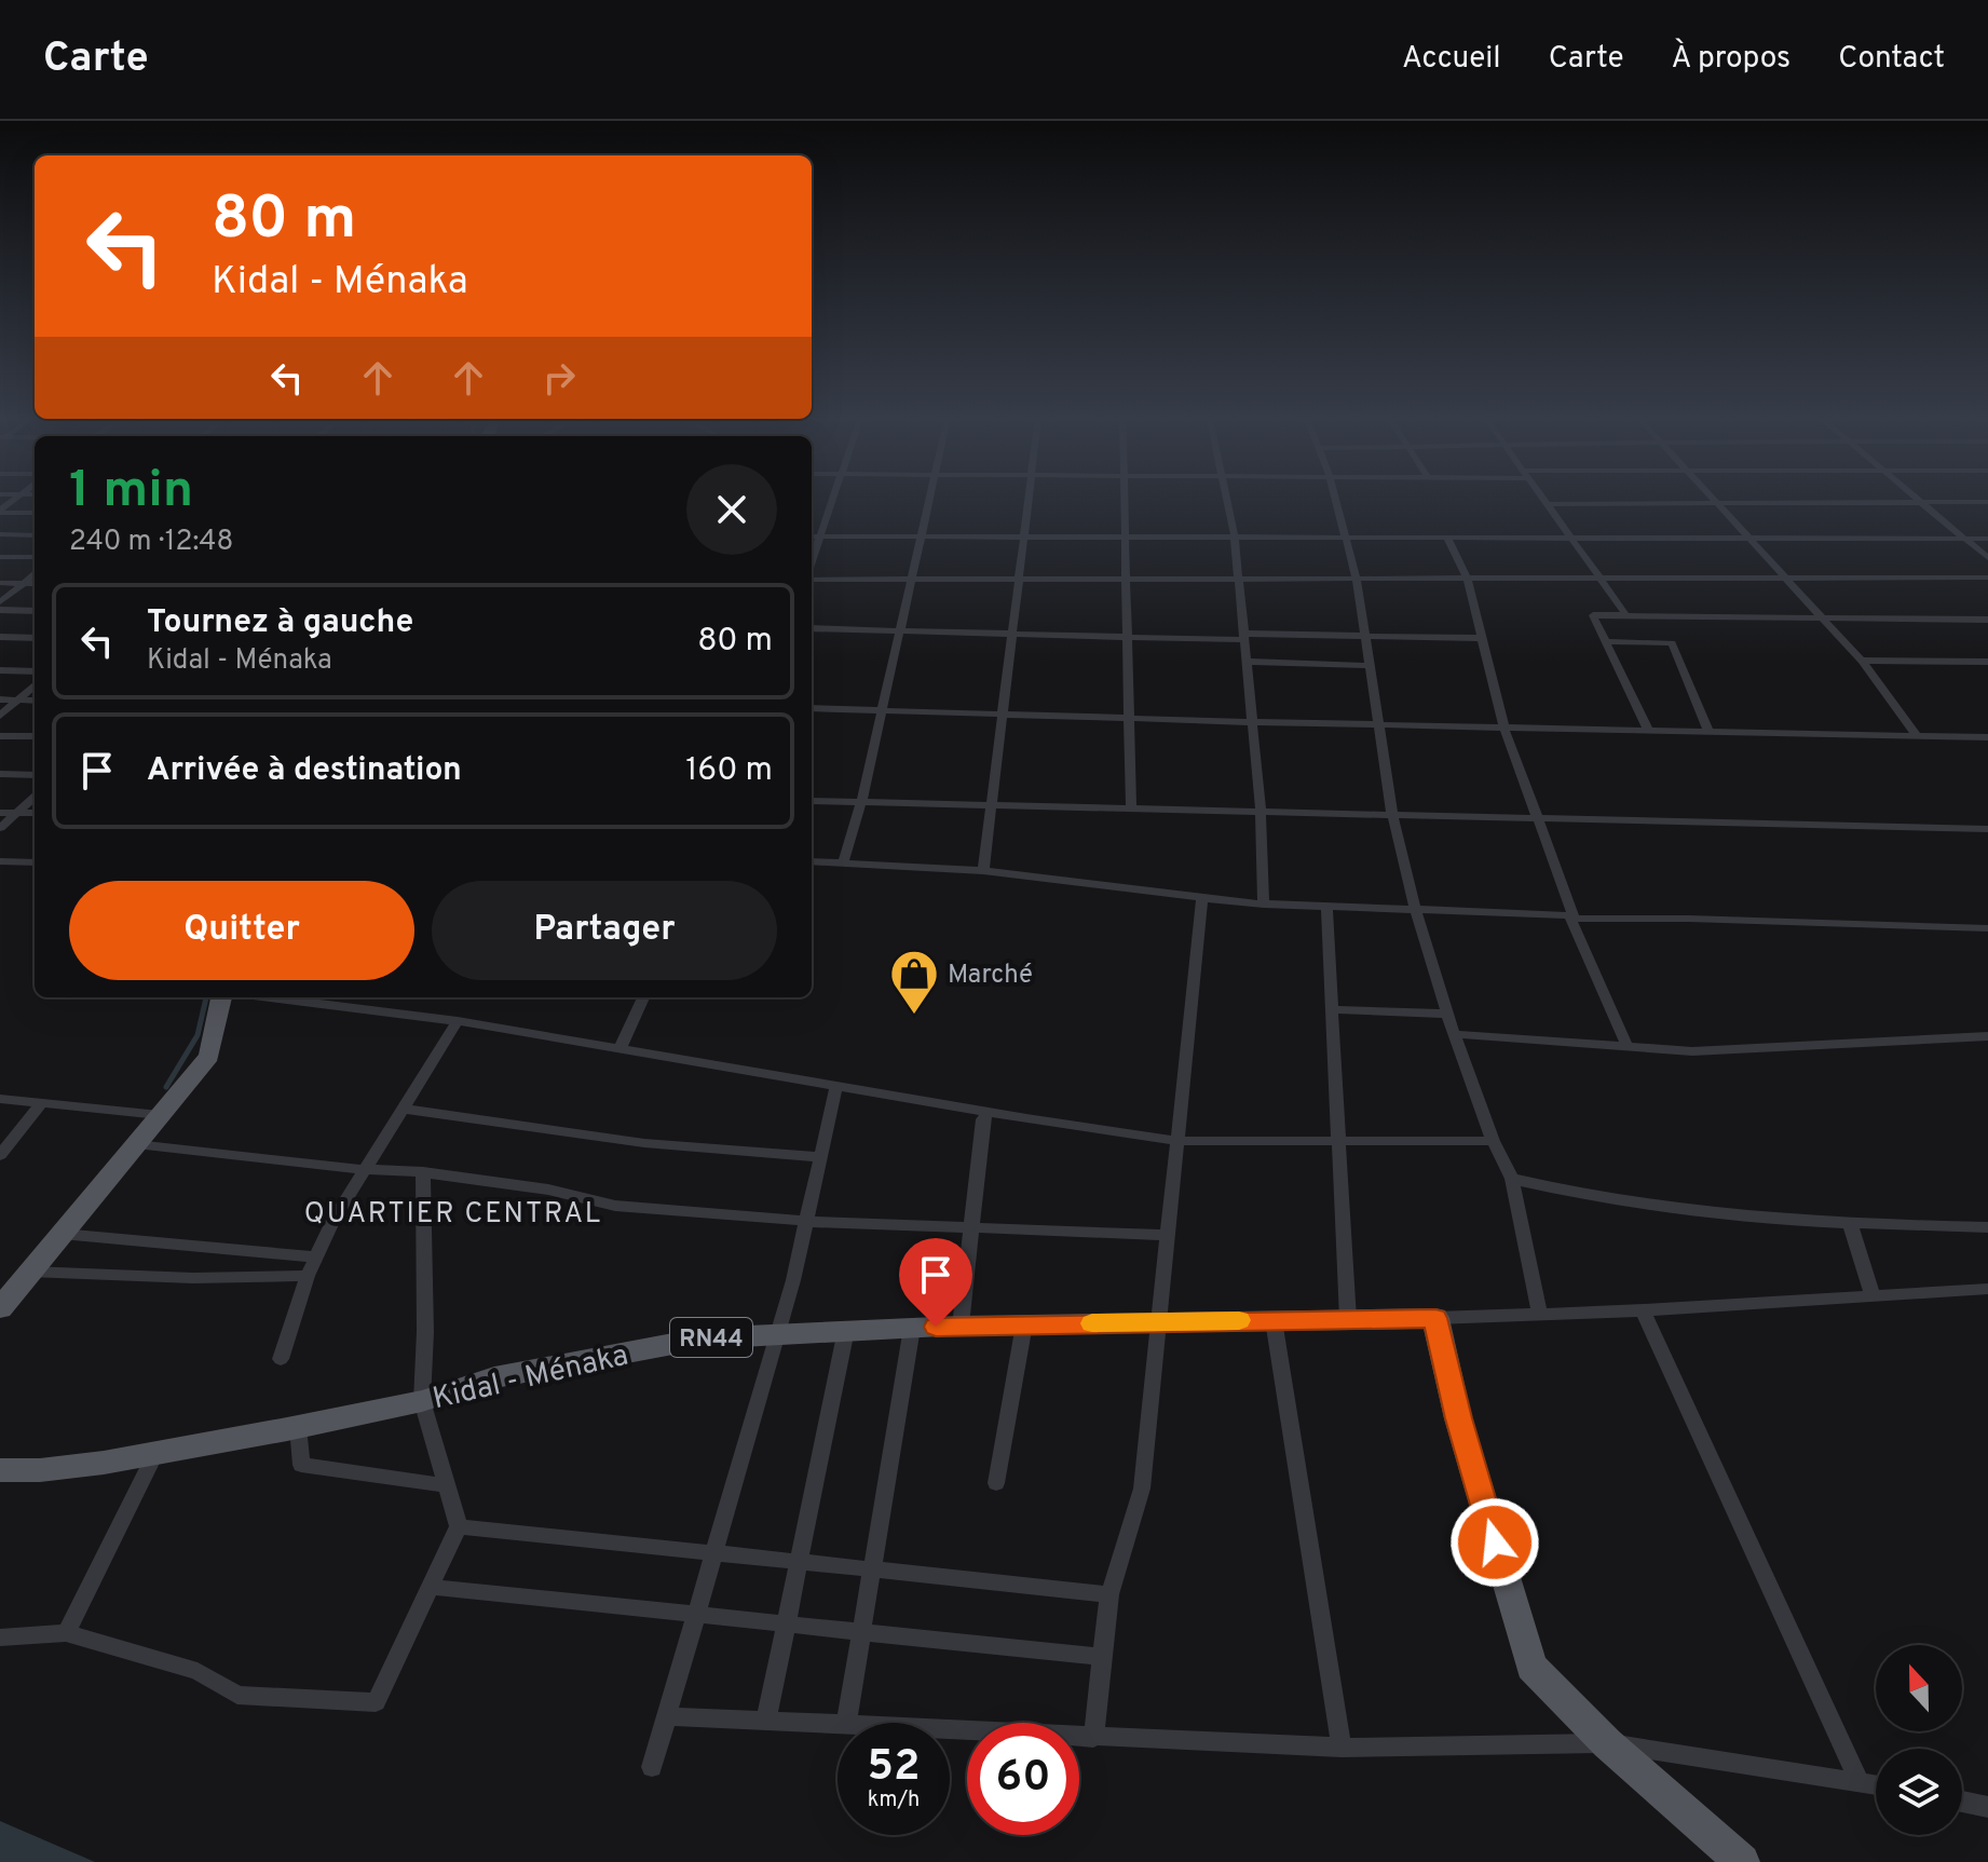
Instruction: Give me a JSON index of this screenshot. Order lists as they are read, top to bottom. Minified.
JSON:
{"streets":{"main road":["RN44","Kidal - Ménaka"]},"districts":["QUARTIER CENTRAL"],"places":{"shop":["Marché"]},"north":"top","page":{"header":"Carte","nav":["Accueil","Carte","À propos","Contact"],"turn":["80 m","Kidal - Ménaka"],"heading":["1 min","240 m · 12:48"],"list":[{"name":"Tournez à gauche","note":"Kidal - Ménaka","value":"80 m"},{"name":"Arrivée à destination","value":"160 m"}],"buttons":["Quitter","Partager"],"speed":"52 km/h","limit":"60"}}
